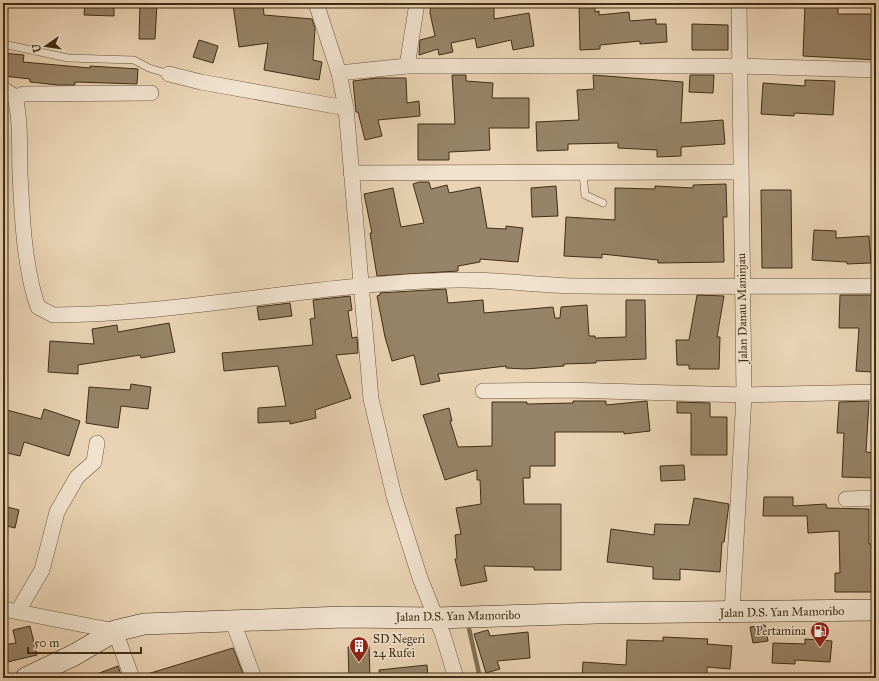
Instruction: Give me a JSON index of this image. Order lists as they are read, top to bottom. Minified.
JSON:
{"streets":{"street":["Jalan Danau Maninjau","Jalan D.S. Yan Mamoribo"]},"crossings":[["Jalan Danau Maninjau","Jalan D.S. Yan Mamoribo"]],"places":{"fuel station":["Pertamina"],"building":["SD Negeri 24 Rufei"]},"scale_bar":"50 m","north":"left"}
